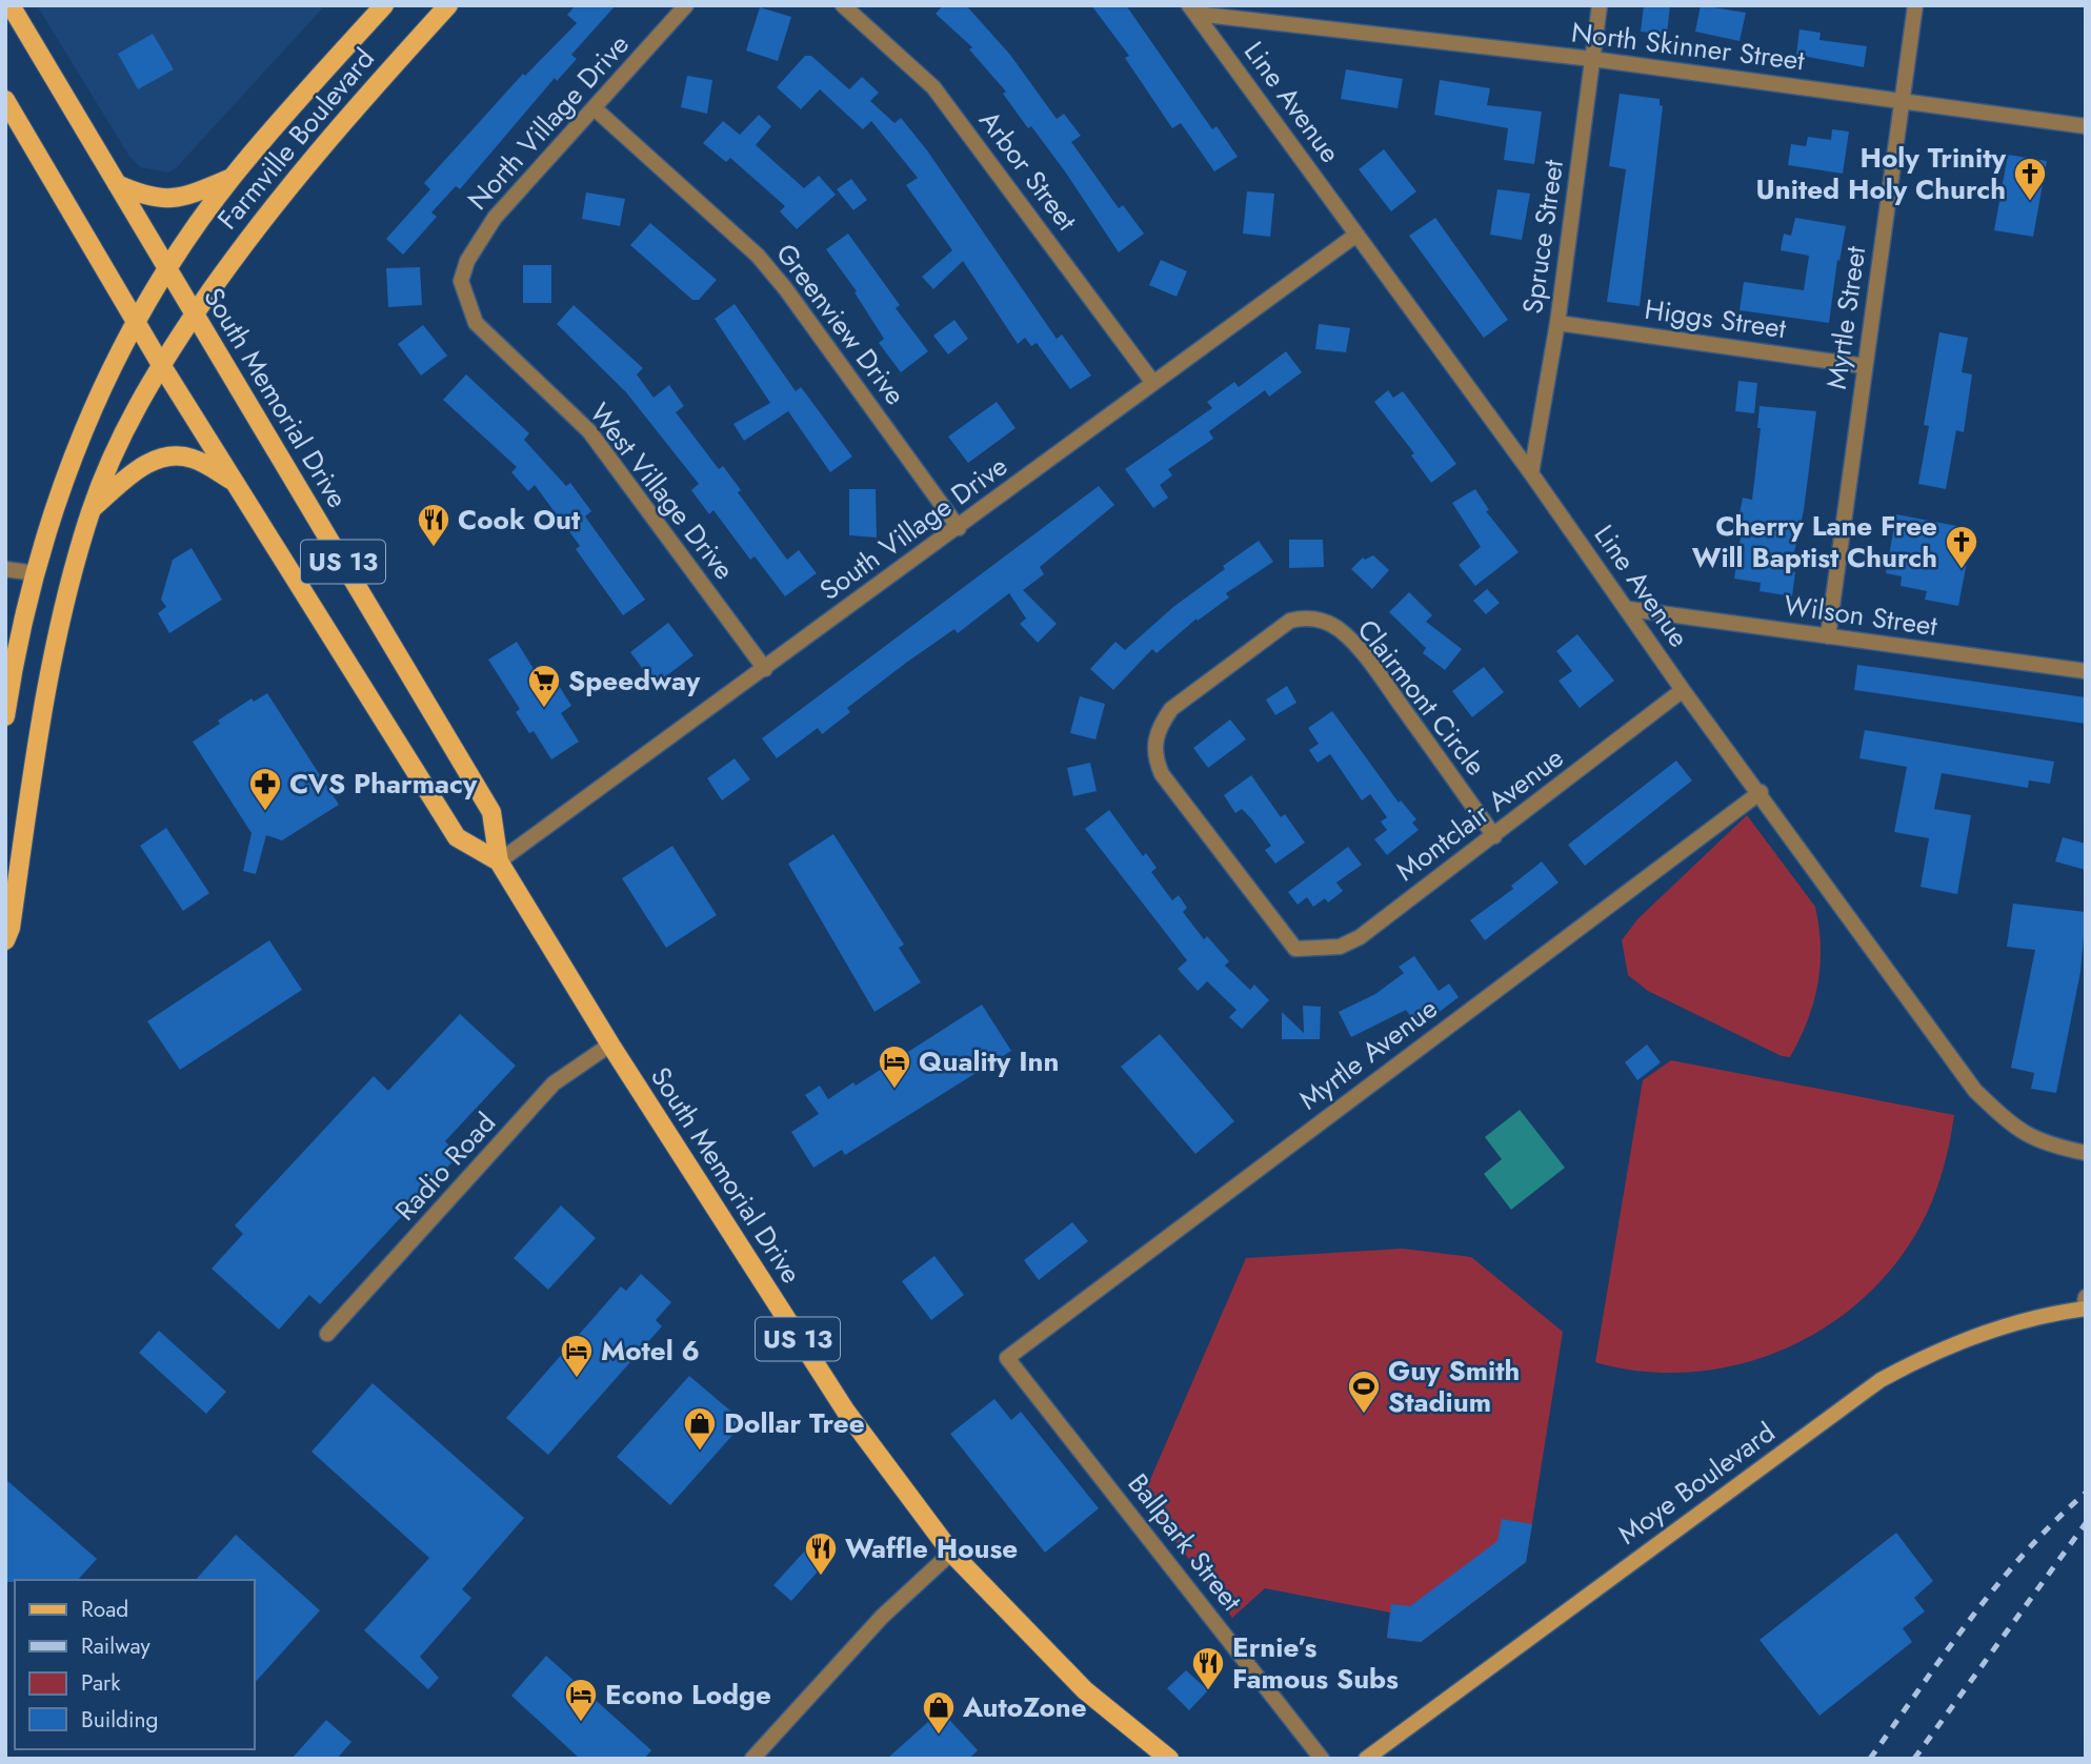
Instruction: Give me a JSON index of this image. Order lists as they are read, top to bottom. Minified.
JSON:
{"streets":{"main road":["Farmville Boulevard","South Memorial Drive","US 13","Moye Boulevard"],"street":["North Skinner Street","Line Avenue","North Village Drive","Arbor Street","Spruce Street","Myrtle Street","Higgs Street","Greenview Drive","West Village Drive","South Village Drive","Wilson Street","Clairmont Circle","Montclair Avenue","Myrtle Avenue","Radio Road","Ballpark Street"]},"crossings":[["North Skinner Street","Line Avenue"],["North Skinner Street","Spruce Street"],["North Skinner Street","Myrtle Street"],["Line Avenue","Spruce Street"],["Line Avenue","South Village Drive"],["Line Avenue","Wilson Street"],["Line Avenue","Montclair Avenue"],["Line Avenue","Myrtle Avenue"],["North Village Drive","Greenview Drive"],["North Village Drive","West Village Drive"],["Farmville Boulevard","South Memorial Drive"],["Arbor Street","South Village Drive"],["Spruce Street","Higgs Street"],["Myrtle Street","Higgs Street"],["Myrtle Street","Wilson Street"],["Greenview Drive","South Village Drive"],["South Memorial Drive","South Village Drive"],["South Memorial Drive","Radio Road"],["West Village Drive","South Village Drive"],["Clairmont Circle","Montclair Avenue"],["Myrtle Avenue","Ballpark Street"]],"places":{"church":["Holy Trinity United Holy Church","Cherry Lane Free Will Baptist Church"],"restaurant":["Cook Out","Waffle House","Ernie’s Famous Subs"],"supermarket":["Speedway"],"pharmacy":["CVS Pharmacy"],"hotel":["Quality Inn","Motel 6","Econo Lodge"],"sports":["Guy Smith Stadium"],"shop":["Dollar Tree","AutoZone"]},"legend":["Road","Railway","Park","Building"]}
